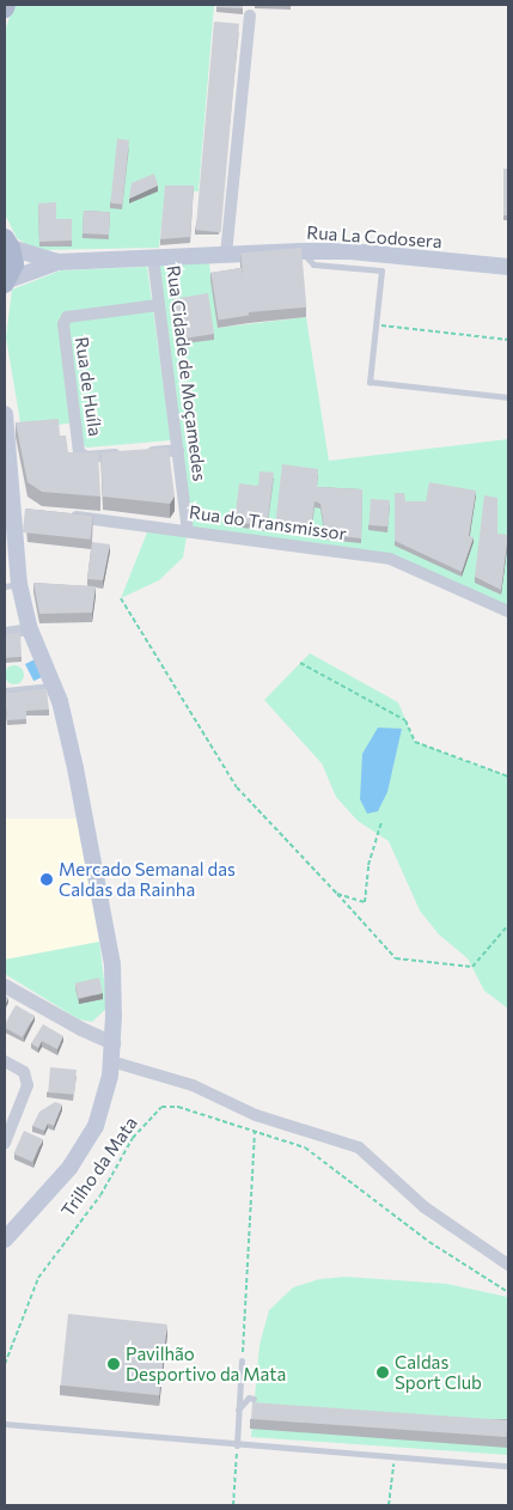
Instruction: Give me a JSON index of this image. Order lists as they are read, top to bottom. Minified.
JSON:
{"streets":{"main road":["Rua La Codosera"],"street":["Rua Cidade de Moçamedes","Rua de Huíla","Rua do Transmissor"],"path":["Trilho da Mata"]},"crossings":[["Rua La Codosera","Rua Cidade de Moçamedes"],["Rua Cidade de Moçamedes","Rua de Huíla"],["Rua Cidade de Moçamedes","Rua do Transmissor"]],"places":["Mercado Semanal das Caldas da Rainha","Pavilhão Desportivo da Mata","Caldas Sport Club"]}
